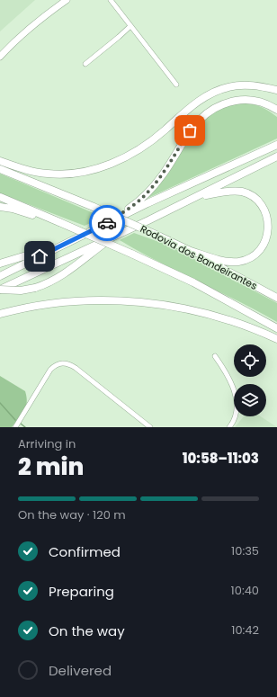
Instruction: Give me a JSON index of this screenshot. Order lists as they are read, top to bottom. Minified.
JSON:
{"streets":{"highway":["Rodovia dos Bandeirantes"]},"page":{"heading":["2 min","Arriving in","10:58–11:03"],"bar":"On the way · 120 m","list":[["Confirmed","10:35"],["Preparing","10:40"],["On the way","10:42"],"Delivered"]}}
